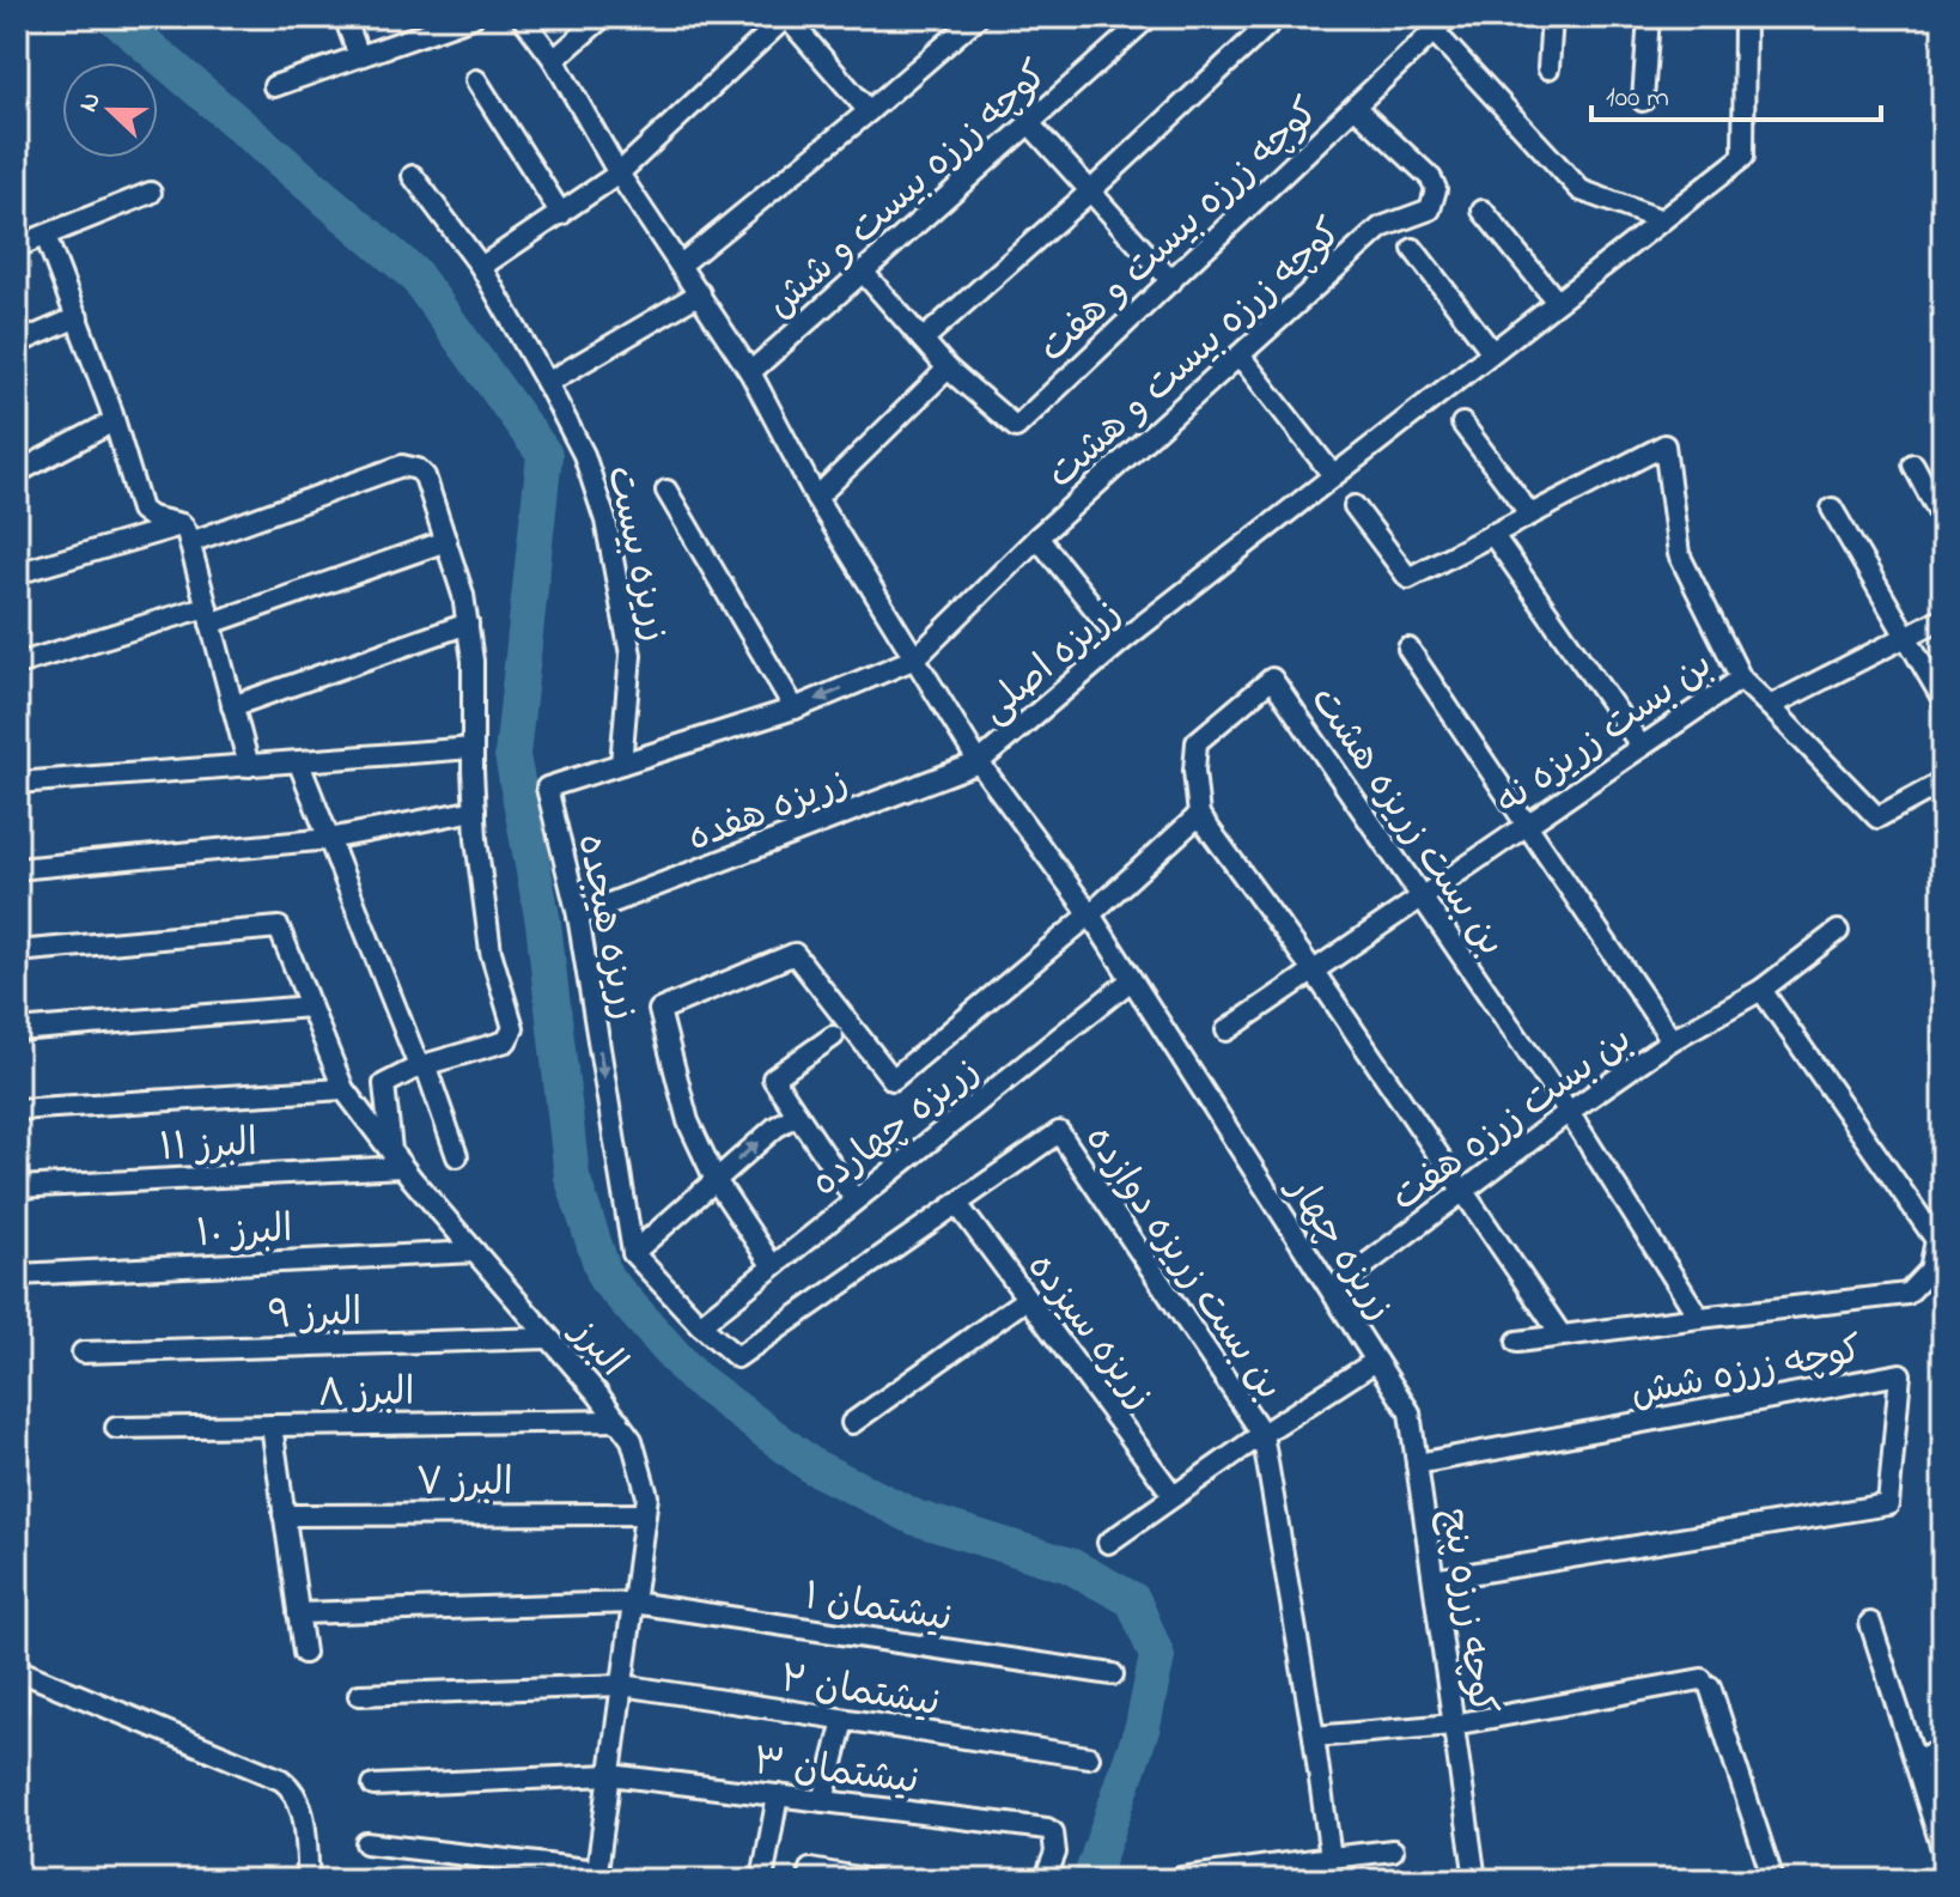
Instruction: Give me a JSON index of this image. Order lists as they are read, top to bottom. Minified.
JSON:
{"streets":{"street":["کوچه زرزه بیست و شش","کوچه زرزه بیست و هفت","کوچه زرزه بیست و هشت","زریزه بیست","زریزه اصلی","بن بست زریزه نه","زریزه هفده","بن بست زریزه هشت","زریزه هیجده","بن بست زرزه هفت","زریزه چهارده","البرز ۱۱","البرز ۱۰","زریزه چهار","بن بست زریزه دوازده","البرز ۹","زریزه سیزده","البرز","کوچه زرزه شش","البرز ۸","البرز ۷","نيشتمان ۱","کوچه زرزه پنج","نيشتمان ۲","نيشتمان ۳"]},"crossings":[["کوچه زرزه بیست و شش","زریزه اصلی"],["کوچه زرزه بیست و هفت","کوچه زرزه بیست و هشت"],["کوچه زرزه بیست و هشت","زریزه اصلی"],["کوچه زرزه بیست و هشت","زریزه هیجده"],["زریزه بیست","زریزه هیجده"],["زریزه اصلی","زریزه هفده"],["زریزه اصلی","زریزه هیجده"],["زریزه اصلی","زریزه چهار"],["بن بست زریزه نه","بن بست زریزه هشت"],["بن بست زریزه نه","بن بست زرزه هفت"],["زریزه هفده","زریزه هیجده"],["زریزه هفده","زریزه چهار"],["بن بست زریزه هشت","بن بست زرزه هفت"],["زریزه هیجده","بن بست زریزه دوازده"],["بن بست زرزه هفت","زریزه چهار"],["زریزه چهارده","زریزه چهار"],["زریزه چهارده","بن بست زریزه دوازده"],["البرز ۱۱","البرز"],["البرز ۱۰","البرز"],["زریزه چهار","بن بست زریزه دوازده"],["زریزه چهار","کوچه زرزه پنج"],["بن بست زریزه دوازده","زریزه سیزده"],["البرز ۹","البرز"],["البرز","البرز ۸"],["البرز","البرز ۷"],["البرز","نيشتمان ۱"],["البرز","نيشتمان ۲"],["البرز","نيشتمان ۳"],["کوچه زرزه شش","کوچه زرزه پنج"]],"one_way":["زریزه هیجده"],"scale_bar":"100 m","north":"left"}
